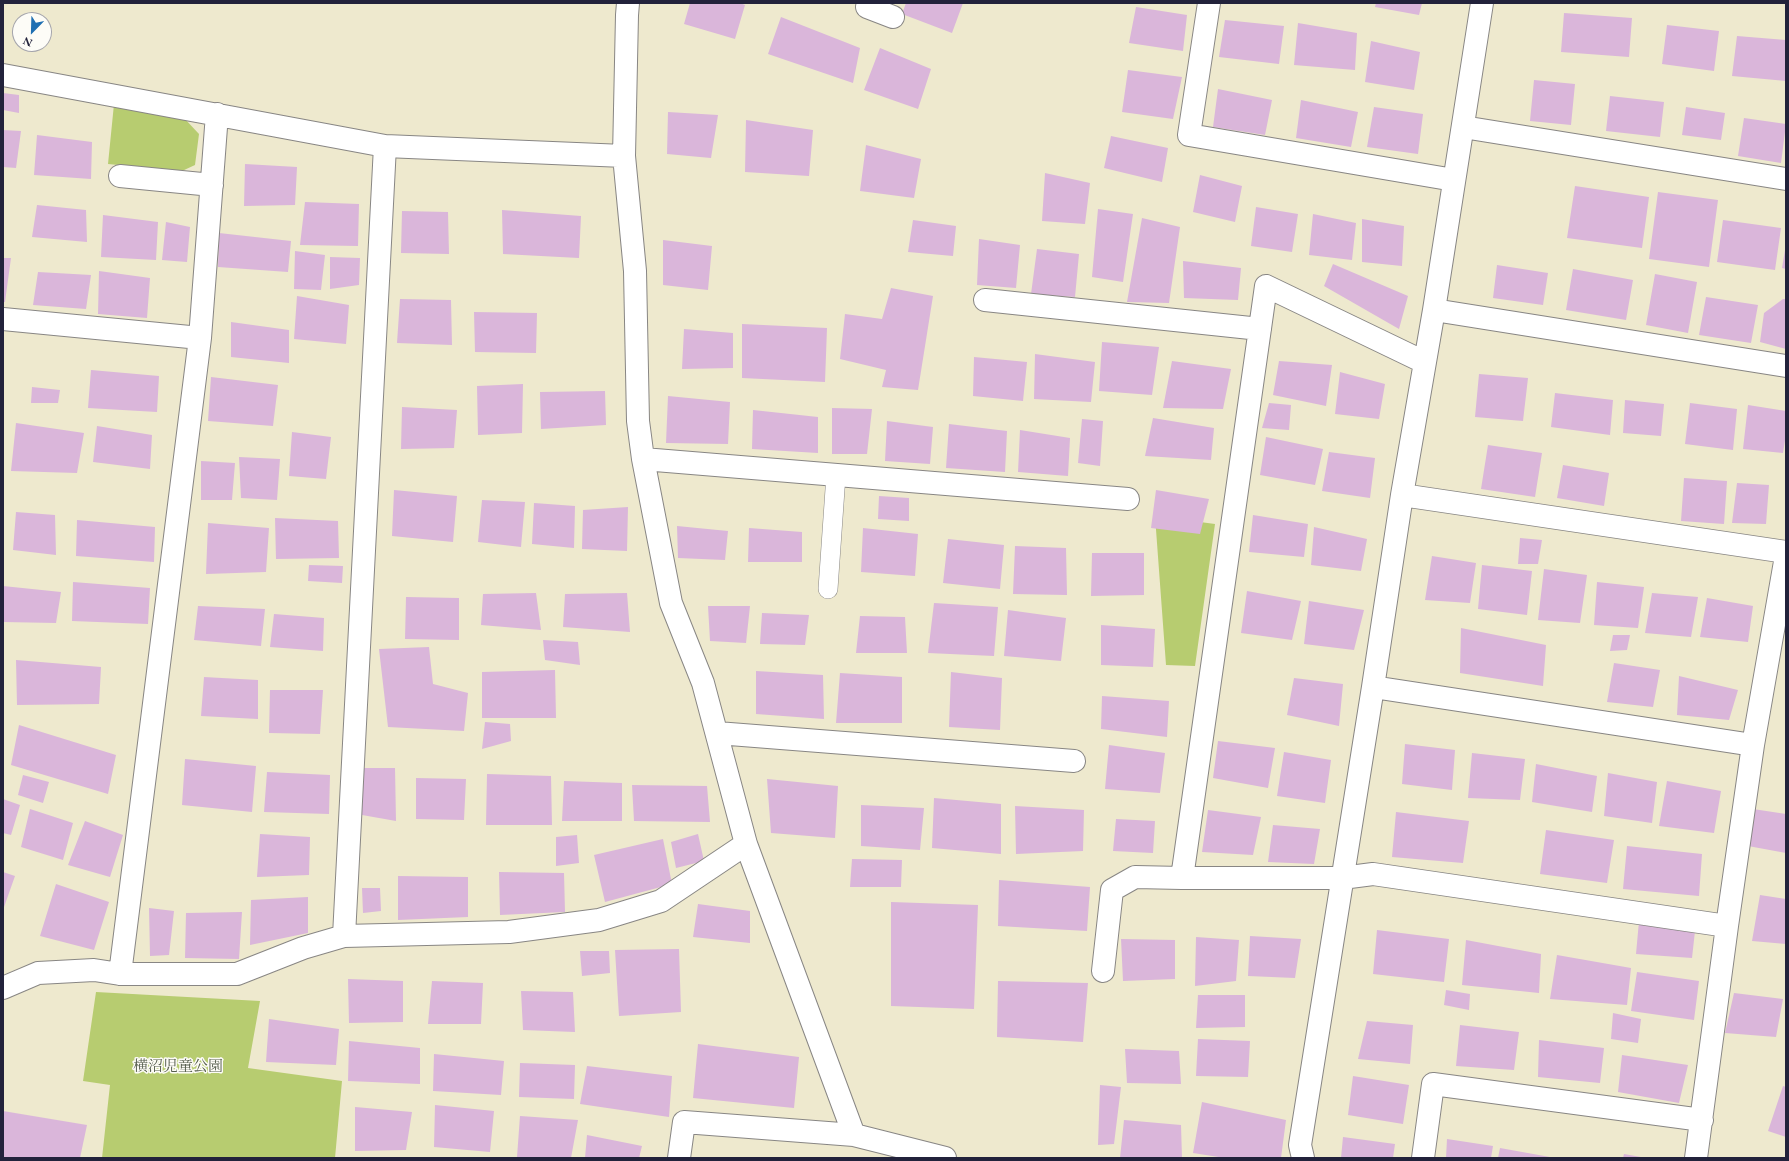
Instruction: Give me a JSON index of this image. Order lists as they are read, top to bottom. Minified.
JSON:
{"parks":["横沼児童公園"],"north":"bottom left"}
